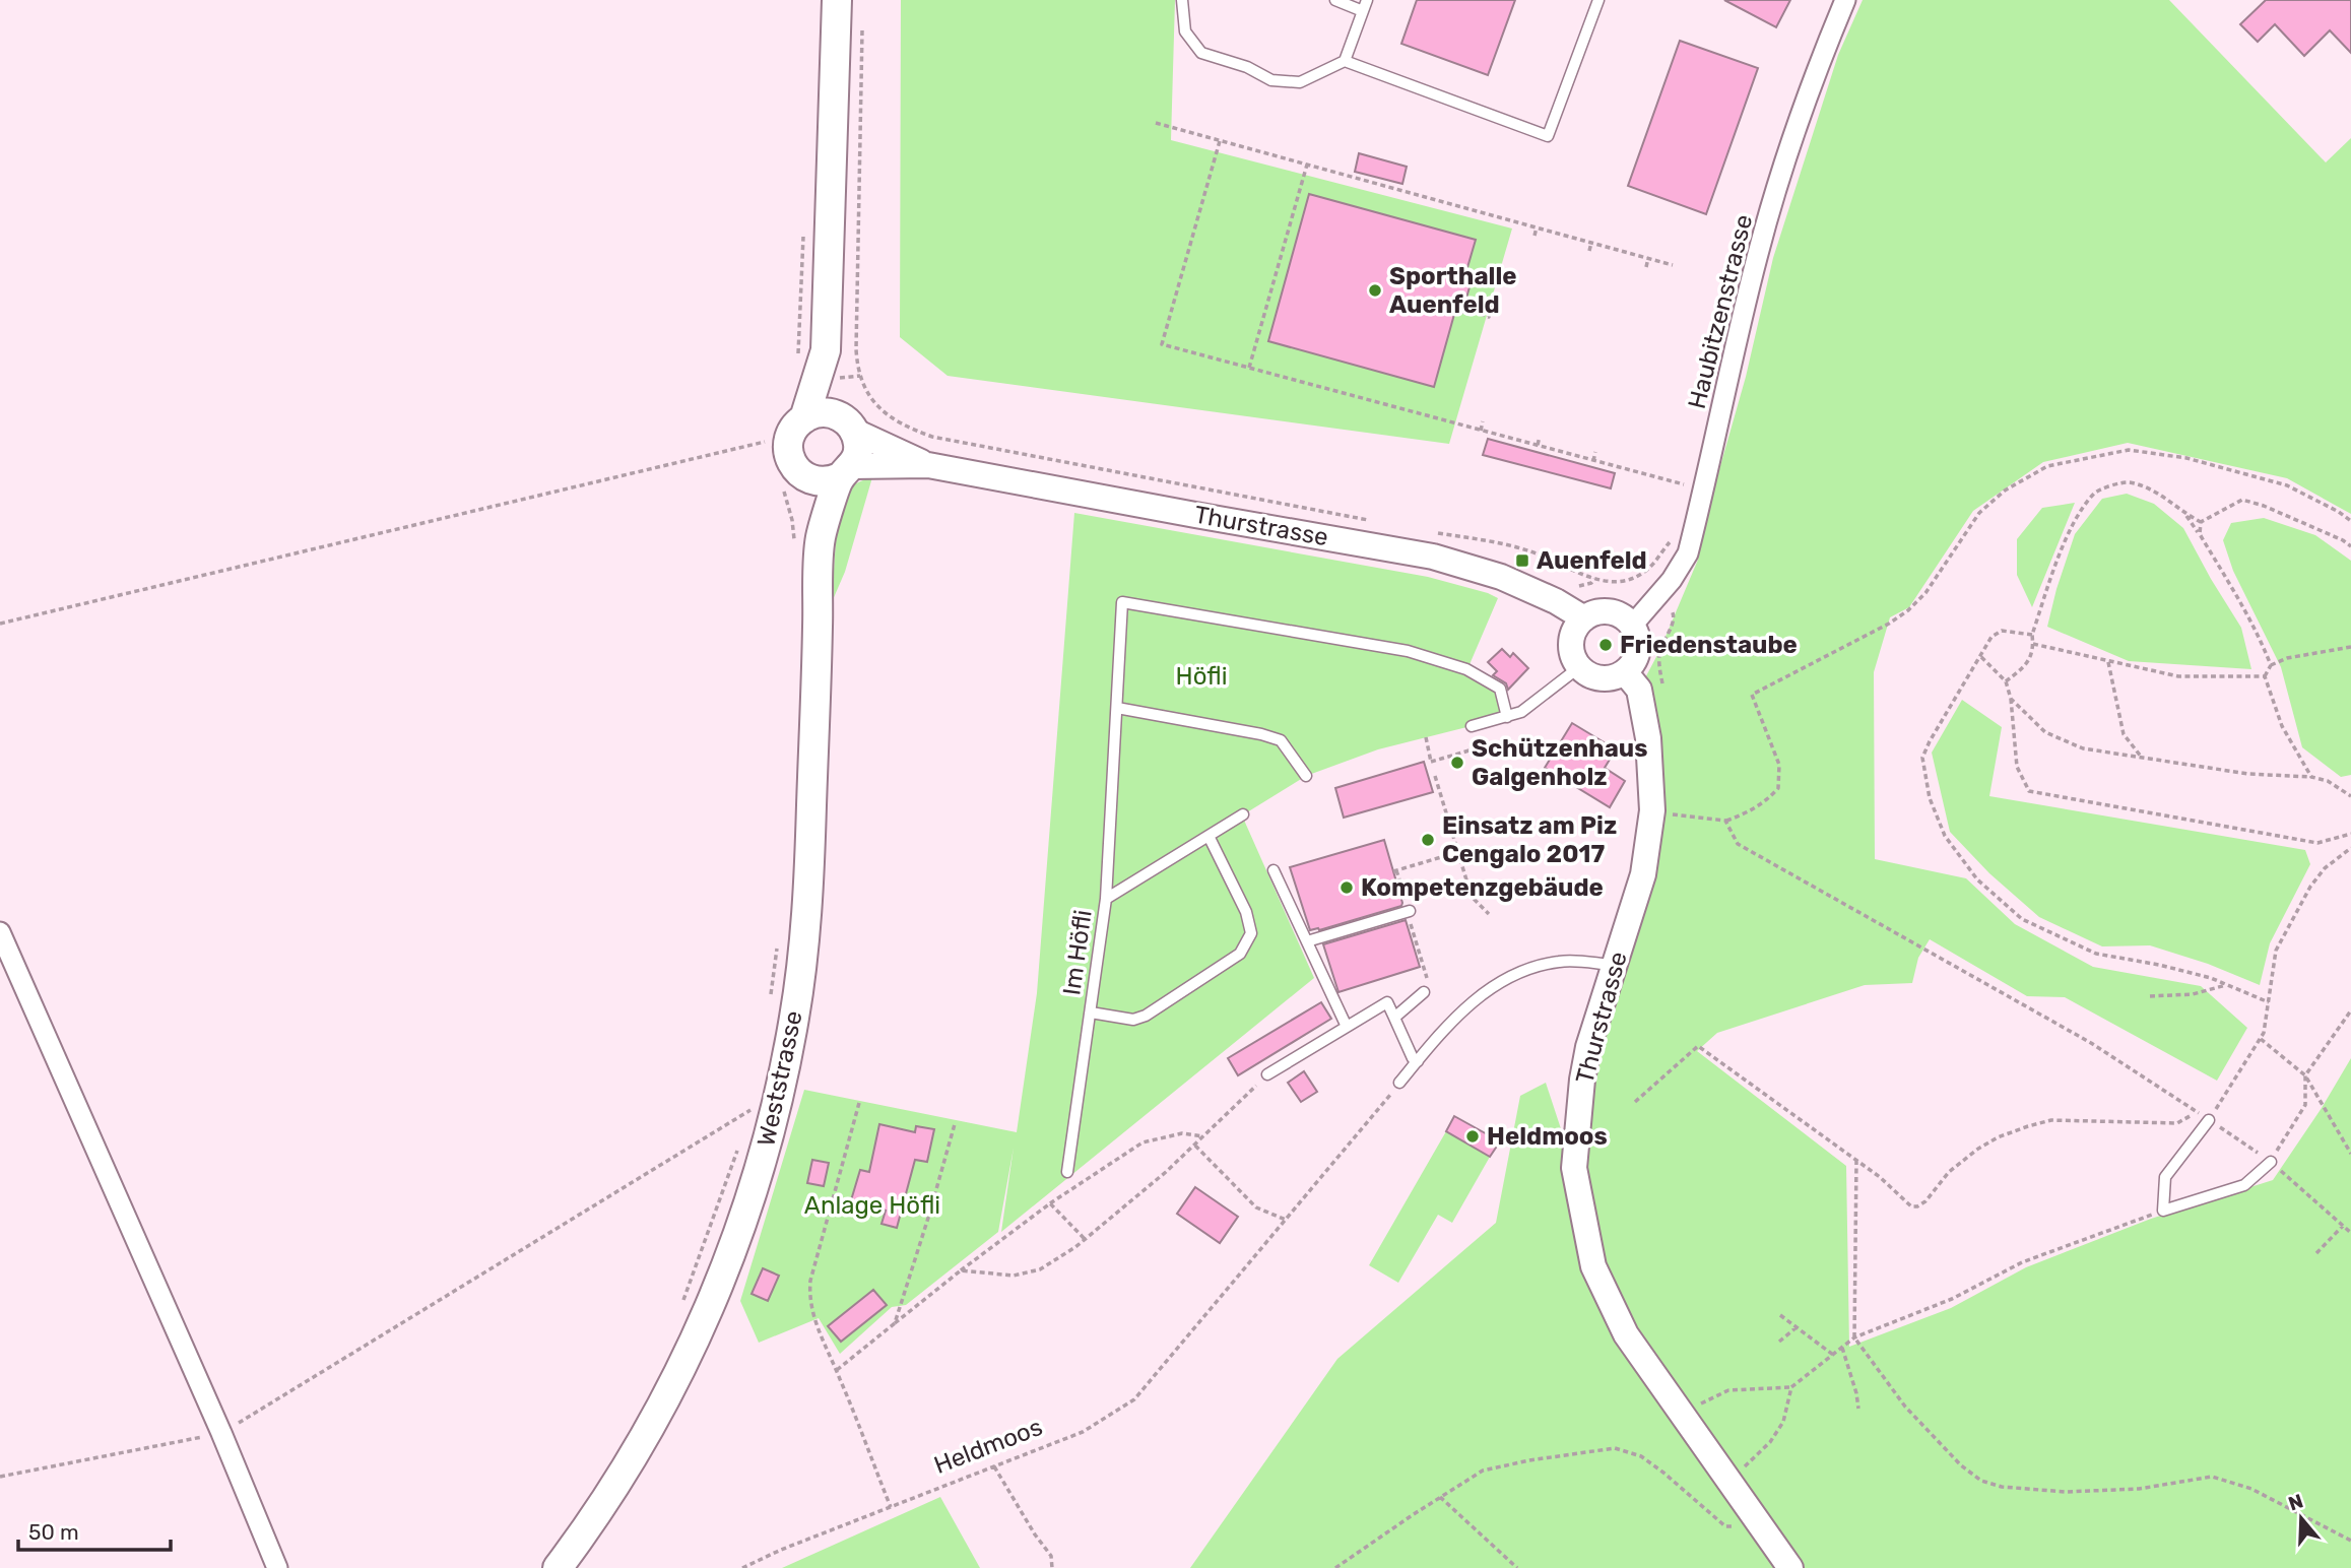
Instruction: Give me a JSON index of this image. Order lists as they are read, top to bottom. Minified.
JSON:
{"streets":{"main road":["Weststrasse"],"street":["Haubitzenstrasse","Thurstrasse"],"lane":["Im Höfli"],"path":["Heldmoos"]},"crossings":[["Haubitzenstrasse","Thurstrasse"],["Thurstrasse","Weststrasse"]],"parks":["Höfli","Anlage Höfli"],"places":{"other":["Sporthalle Auenfeld","Friedenstaube","Schützenhaus Galgenholz","Einsatz am Piz Cengalo 2017","Kompetenzgebäude","Heldmoos"],"transit":["Auenfeld"]},"scale_bar":"50 m","north":"top"}
